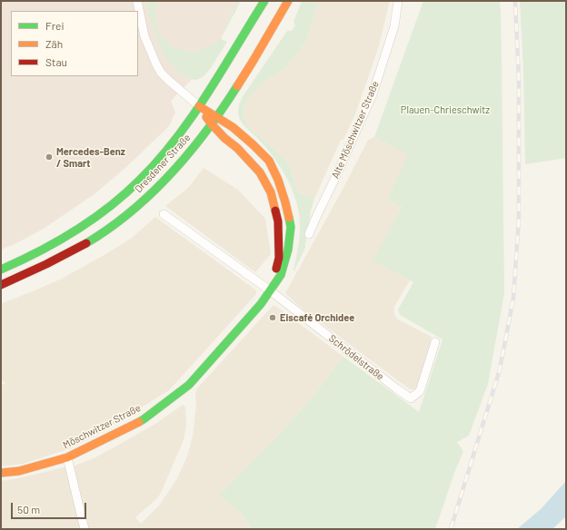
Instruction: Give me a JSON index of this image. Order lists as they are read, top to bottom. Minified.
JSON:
{"streets":{"main road":["Dresdener Straße","Möschwitzer Straße"],"street":["Alte Möschwitzer Straße","Schrödelstraße"]},"crossings":[["Dresdener Straße","Möschwitzer Straße"],["Schrödelstraße","Möschwitzer Straße"]],"parks":["Plauen-Chrieschwitz"],"places":["Mercedes-Benz / Smart","Eiscafé Orchidee"],"legend":["Frei","Zäh","Stau"],"scale_bar":"50 m"}
